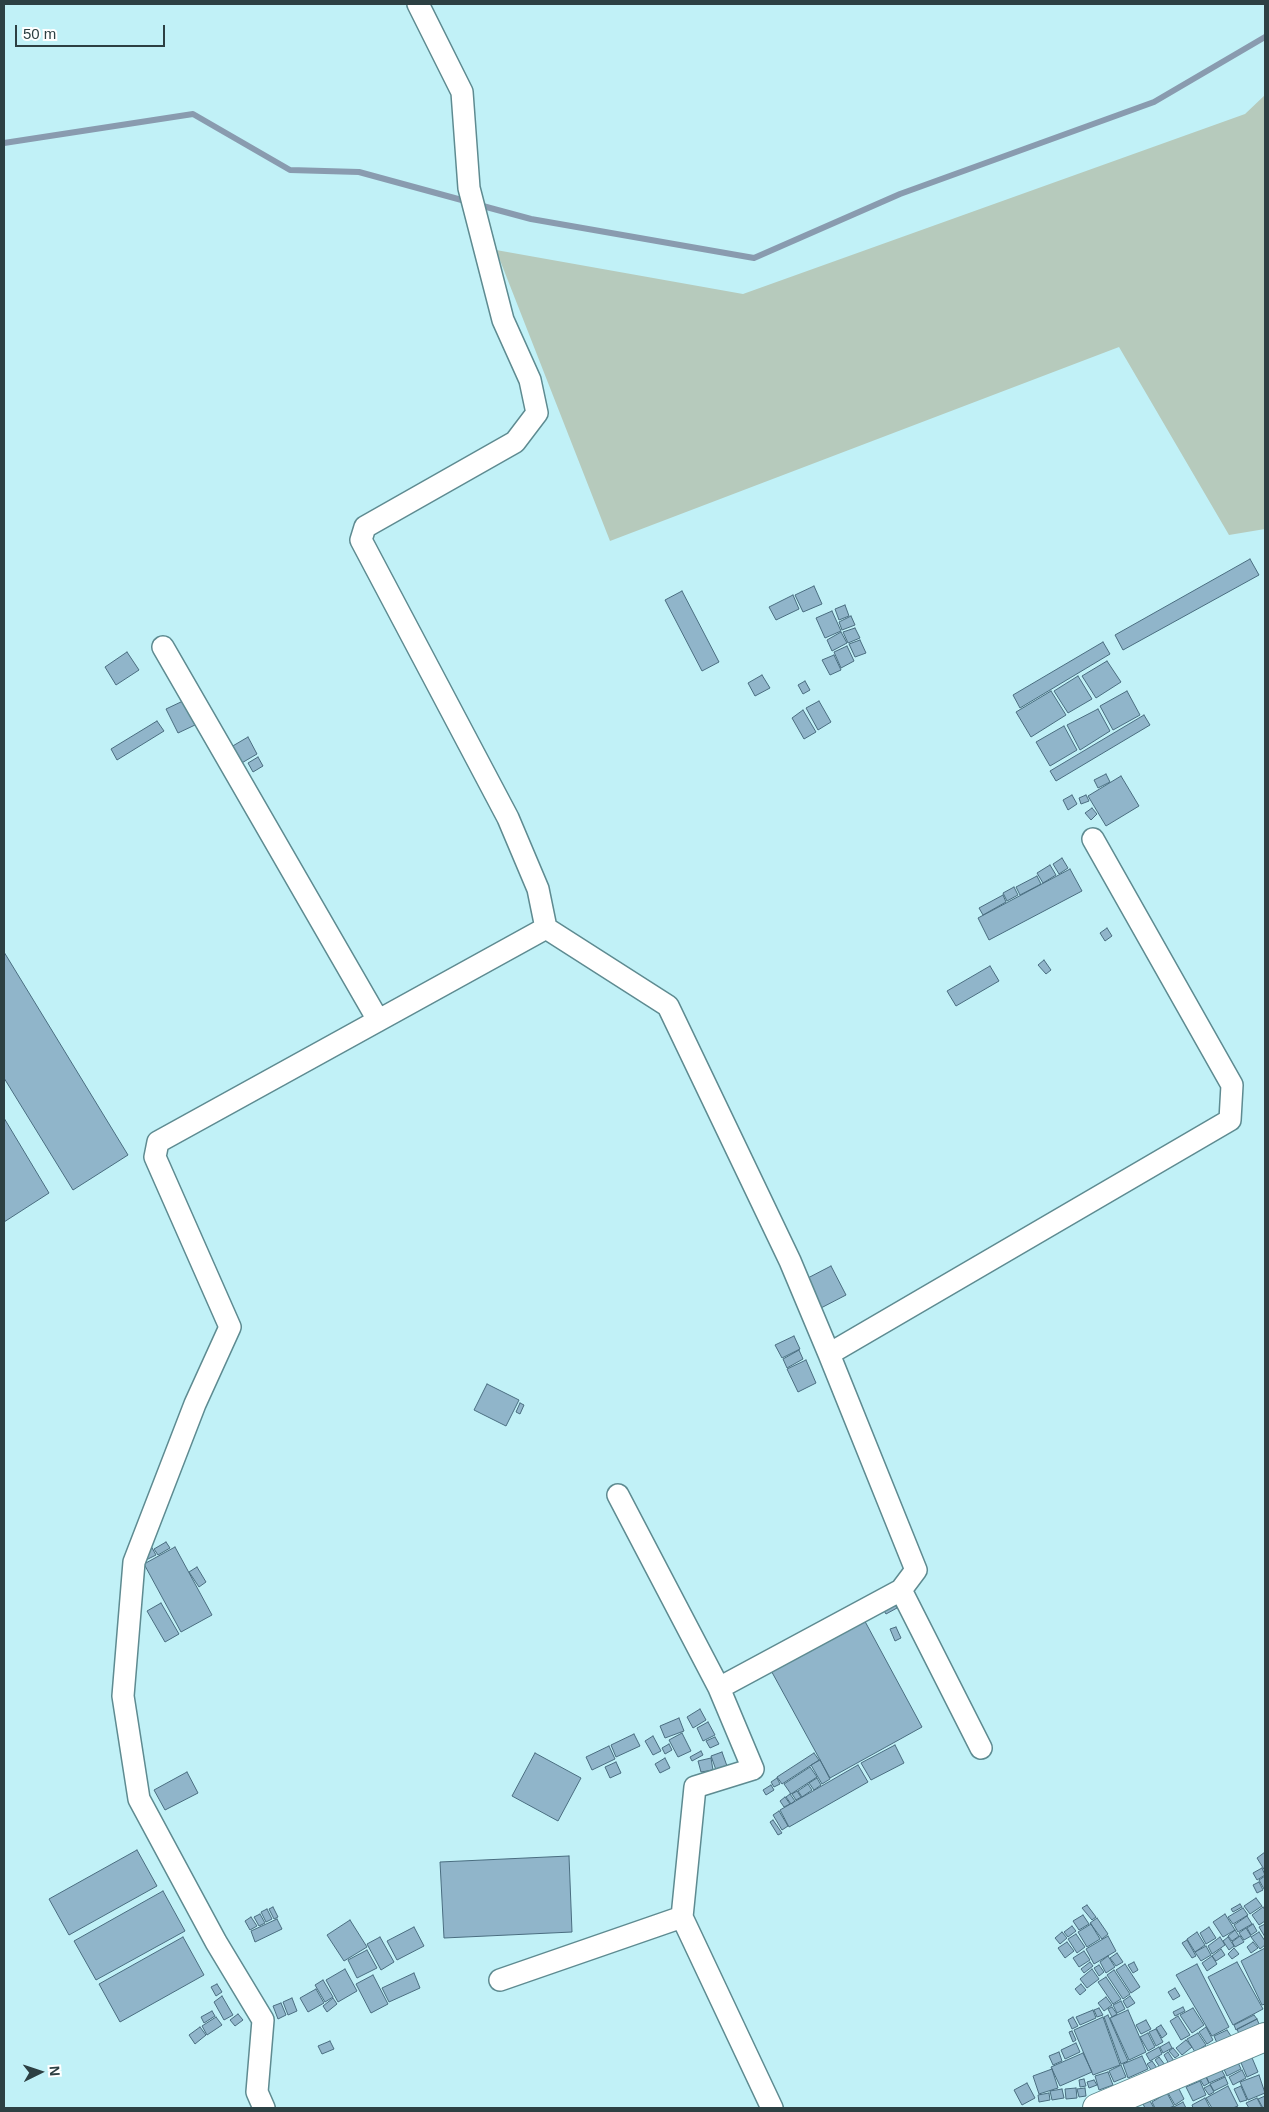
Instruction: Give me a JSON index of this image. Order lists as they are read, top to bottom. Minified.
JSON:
{"scale_bar":"50 m","north":"right"}
